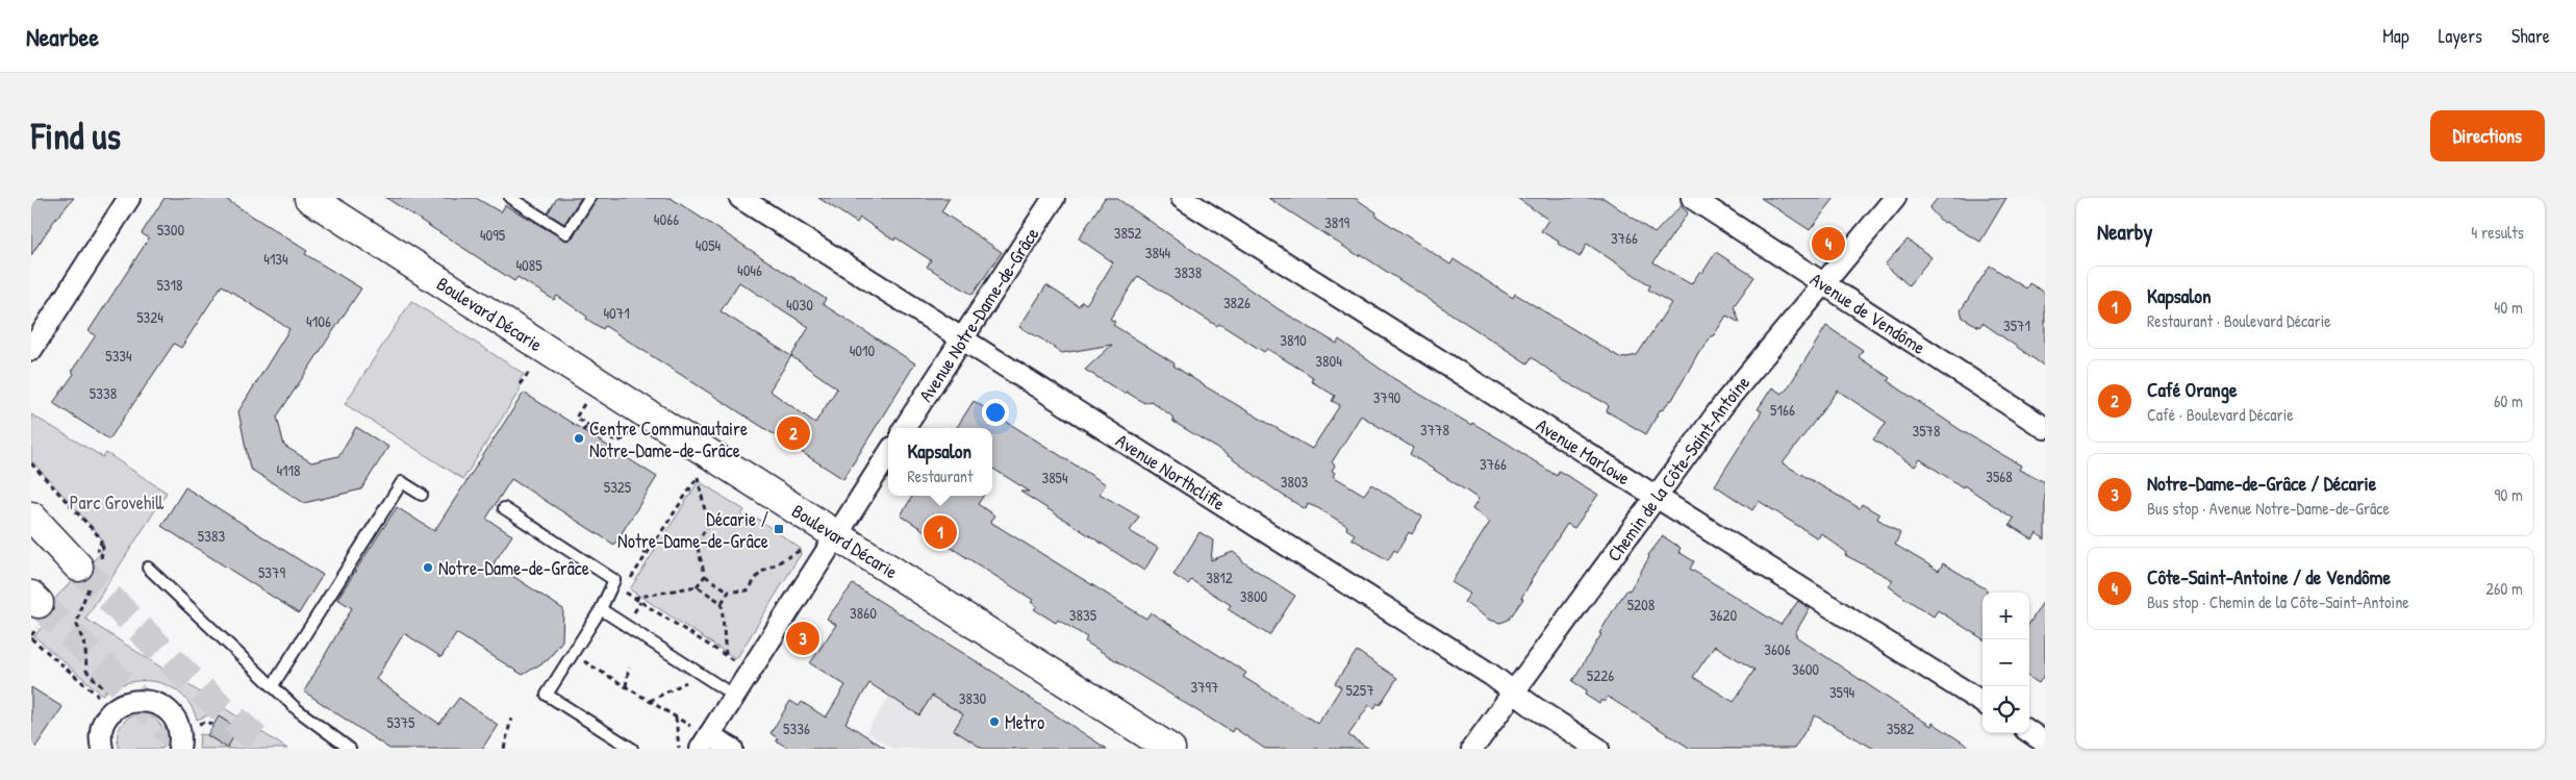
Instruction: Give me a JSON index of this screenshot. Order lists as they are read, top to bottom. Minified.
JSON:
{"streets":{"main road":["Boulevard Décarie"],"street":["Avenue de Vendôme","Avenue Notre-Dame-de-Grâce","Avenue Marlowe","Chemin de la Côte-Saint-Antoine","Avenue Northcliffe"]},"crossings":[["Avenue de Vendôme","Chemin de la Côte-Saint-Antoine"],["Avenue Notre-Dame-de-Grâce","Avenue Northcliffe"],["Avenue Marlowe","Chemin de la Côte-Saint-Antoine"],["Chemin de la Côte-Saint-Antoine","Avenue Northcliffe"]],"parks":["Parc Grovehill"],"places":{"other":["Centre Communautaire Notre-Dame-de-Grâce","Notre-Dame-de-Grâce","Metro"],"transit":["Décarie / Notre-Dame-de-Grâce"]},"house_numbers":["4066","3819","5300","3852","4095","3766","4054","3844","4134","4085","4046","3838","5318","3826","4030","4071","5324","4106","3571","3810","4010","5334","3804","5338","3790","5166","3778","3578","3766","4118","3568","3854","3803","5325","5383","5379","3812","3800","5208","3860","3835","3620","3606","3600","5226","3797","5257","3594","3830","5375","5336","3582"],"page":{"header":"Nearbee","nav":["Map","Layers","Share"],"buttons":"Directions","title":"Find us","heading":["Nearby","4 results"],"pins":["4","2","1","3"],"list":[{"mark":"1","name":"Kapsalon","note":"Restaurant · Boulevard Décarie","value":"40 m"},{"mark":"2","name":"Café Orange","note":"Café · Boulevard Décarie","value":"60 m"},{"mark":"3","name":"Notre-Dame-de-Grâce / Décarie","note":"Bus stop · Avenue Notre-Dame-de-Grâce","value":"90 m"},{"mark":"4","name":"Côte-Saint-Antoine / de Vendôme","note":"Bus stop · Chemin de la Côte-Saint-Antoine","value":"260 m"}],"popup":["Kapsalon","Restaurant"],"map_buttons":["+","−"]}}
